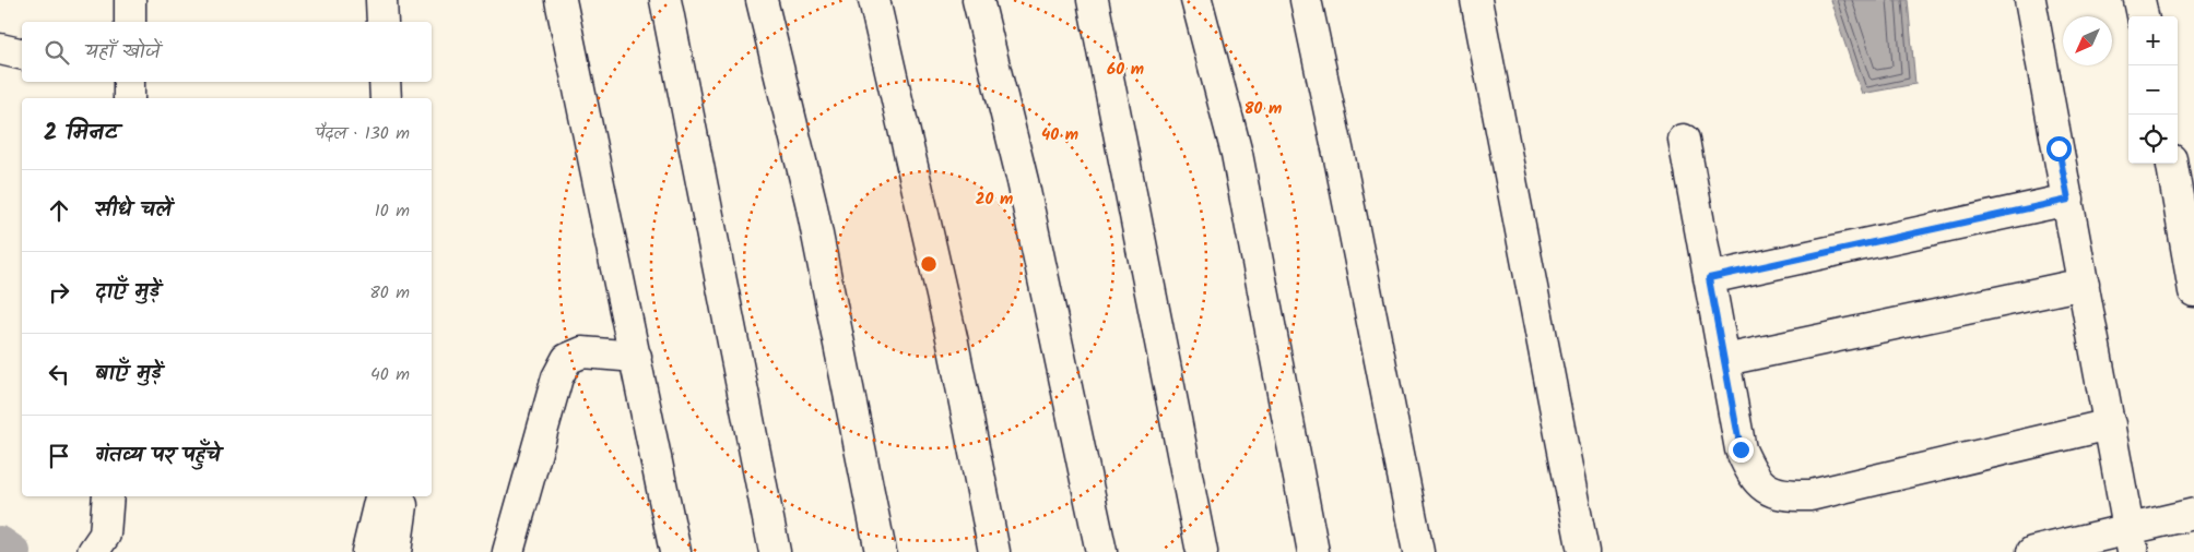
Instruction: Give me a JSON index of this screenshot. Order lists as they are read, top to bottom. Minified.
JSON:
{"north":"bottom left","page":{"map_buttons":["+","−"],"search":"यहाँ खोजें","heading":["2 मिनट","पैदल · 130 m"],"list":[["सीधे चलें","10 m"],["दाएँ मुड़ें","80 m"],["बाएँ मुड़ें","40 m"],"गंतव्य पर पहुँचे"]},"rings":["60 m","80 m","40 m","20 m"]}
